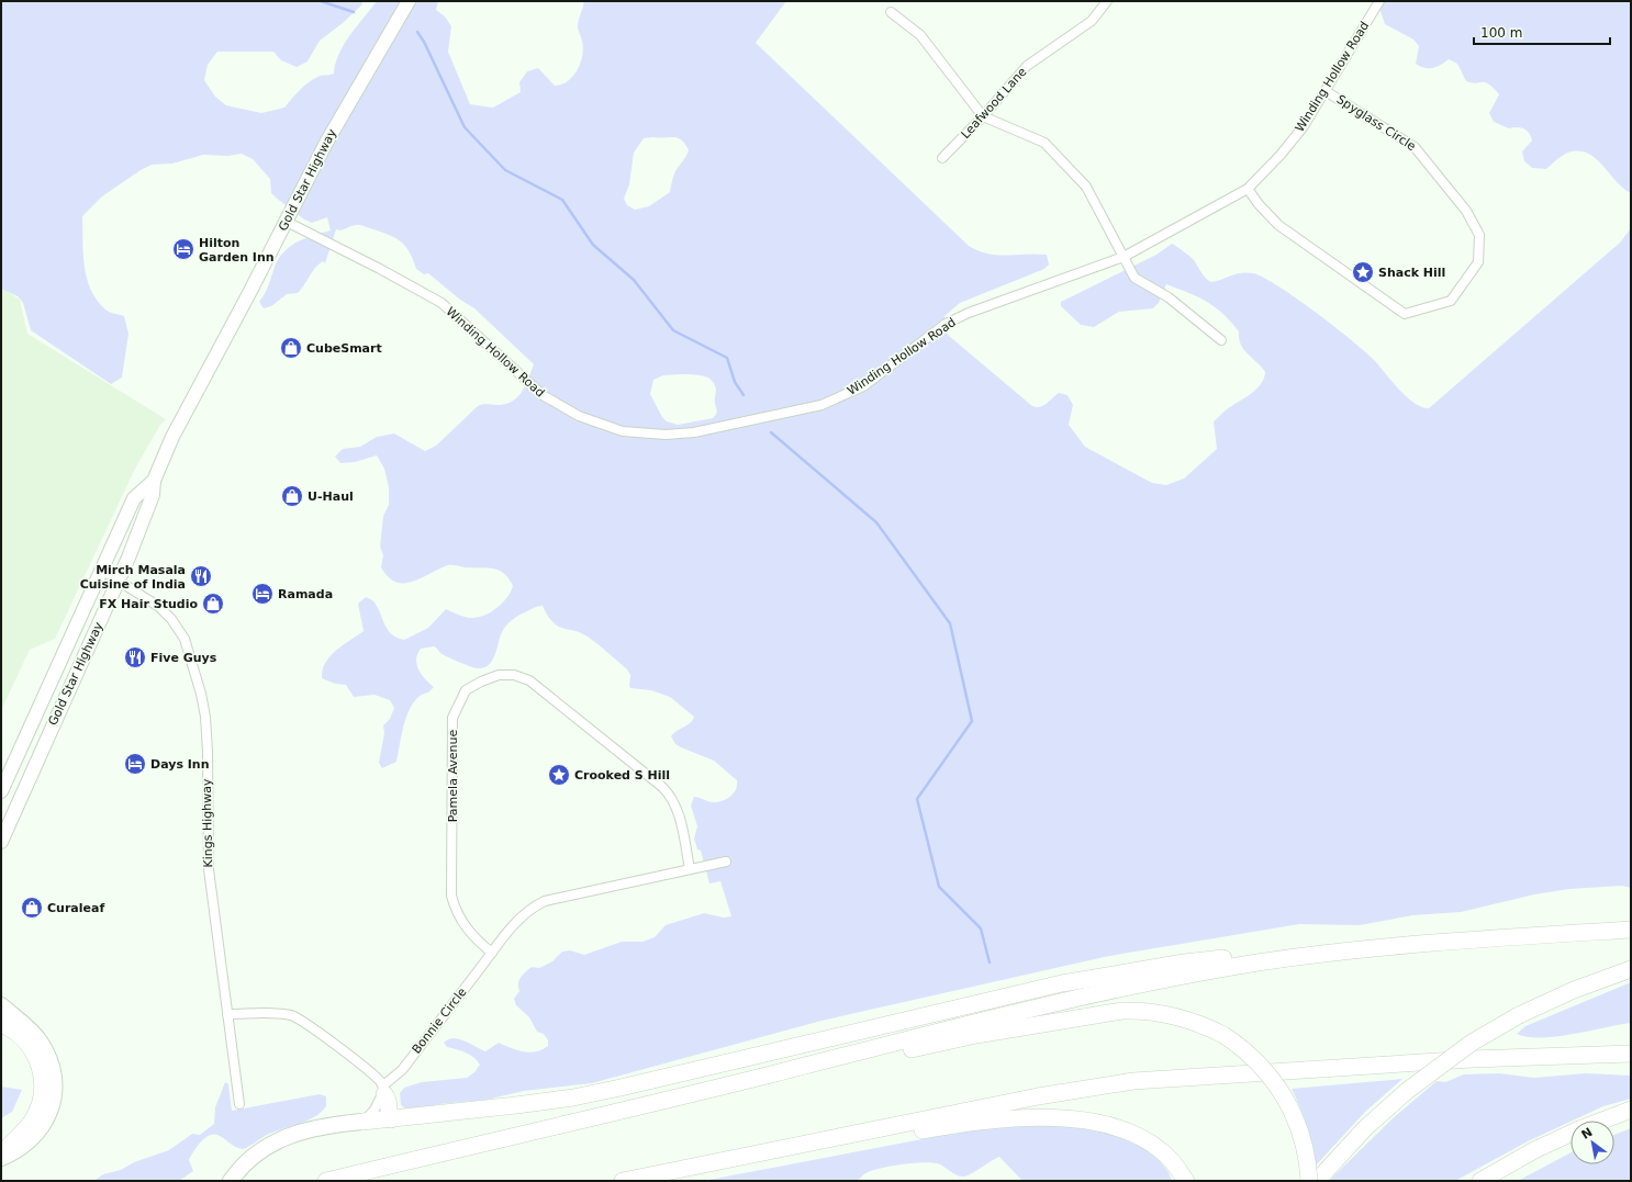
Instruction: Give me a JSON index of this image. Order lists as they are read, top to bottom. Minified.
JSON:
{"streets":{"main road":["Gold Star Highway"],"street":["Winding Hollow Road","Leafwood Lane","Spyglass Circle","Pamela Avenue","Kings Highway","Bonnie Circle"]},"crossings":[["Winding Hollow Road","Spyglass Circle"],["Winding Hollow Road","Gold Star Highway"],["Gold Star Highway","Kings Highway"],["Pamela Avenue","Bonnie Circle"]],"places":{"hotel":["Hilton Garden Inn","Ramada","Days Inn"],"place":["Shack Hill","Crooked S Hill"],"shop":["CubeSmart","U-Haul","FX Hair Studio","Curaleaf"],"restaurant":["Mirch Masala Cuisine of India","Five Guys"]},"scale_bar":"100 m","north":"top left"}
